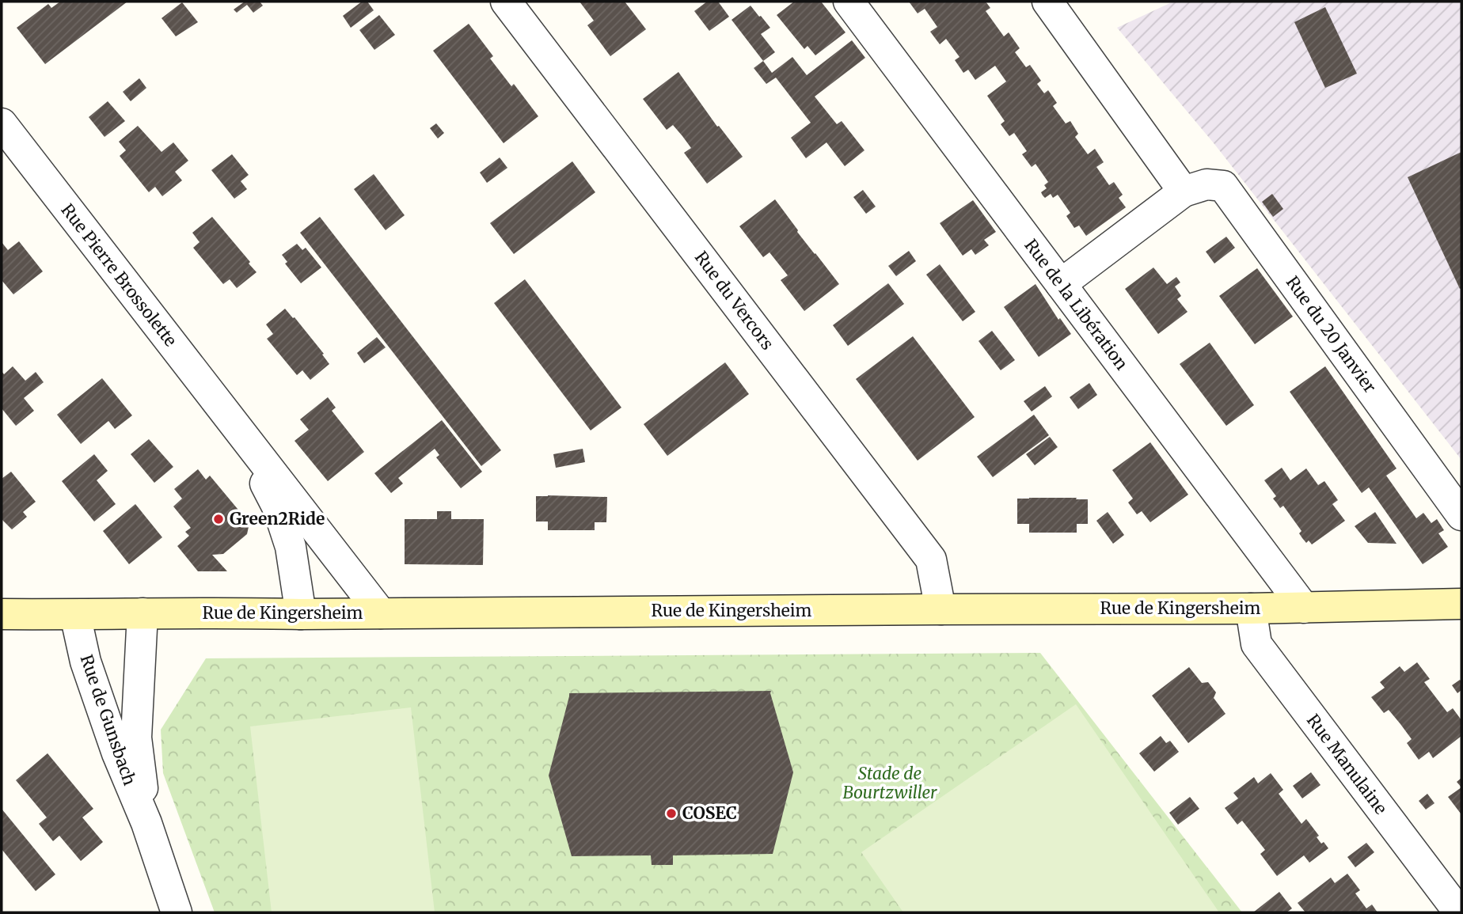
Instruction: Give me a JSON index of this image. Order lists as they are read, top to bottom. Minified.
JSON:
{"streets":{"main road":["Rue de Kingersheim"],"street":["Rue Pierre Brossolette","Rue du Vercors","Rue de la Libération","Rue du 20 Janvier","Rue de Gunsbach","Rue Manulaine"]},"crossings":[["Rue Pierre Brossolette","Rue de Kingersheim"],["Rue du Vercors","Rue de Kingersheim"],["Rue de la Libération","Rue du 20 Janvier"],["Rue de la Libération","Rue de Kingersheim"],["Rue de Kingersheim","Rue de Gunsbach"],["Rue de Kingersheim","Rue Manulaine"]],"parks":["Stade de Bourtzwiller"],"places":["Green2Ride","COSEC"]}
